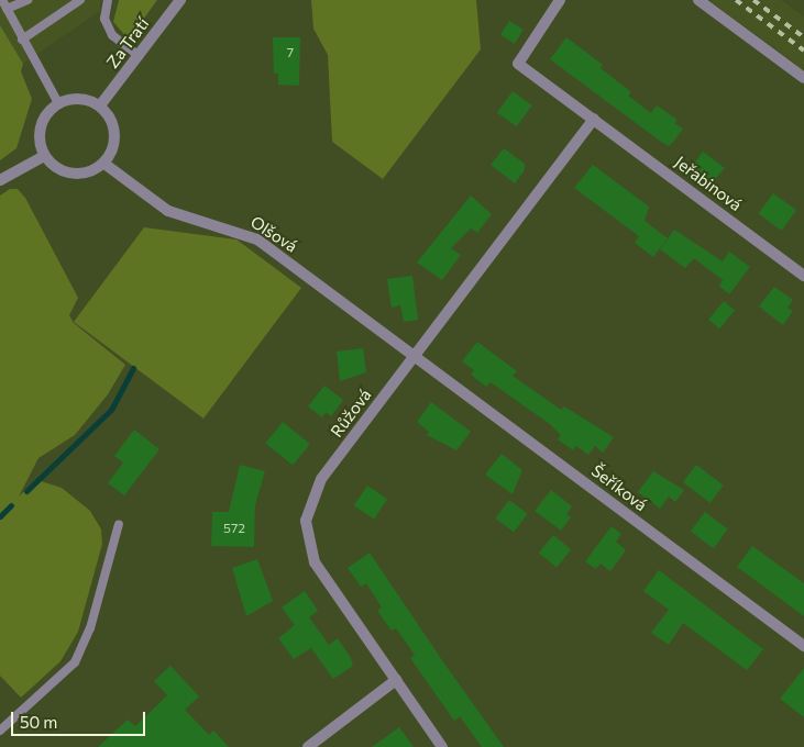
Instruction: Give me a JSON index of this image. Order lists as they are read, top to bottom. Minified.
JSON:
{"streets":{"street":["Za Tratí","Jeřabinová","Olšová","Růžová","Šeříková"]},"crossings":[["Za Tratí","Olšová"],["Jeřabinová","Růžová"],["Olšová","Růžová"],["Olšová","Šeříková"],["Růžová","Šeříková"]],"house_numbers":["7","572"],"scale_bar":"50 m"}
